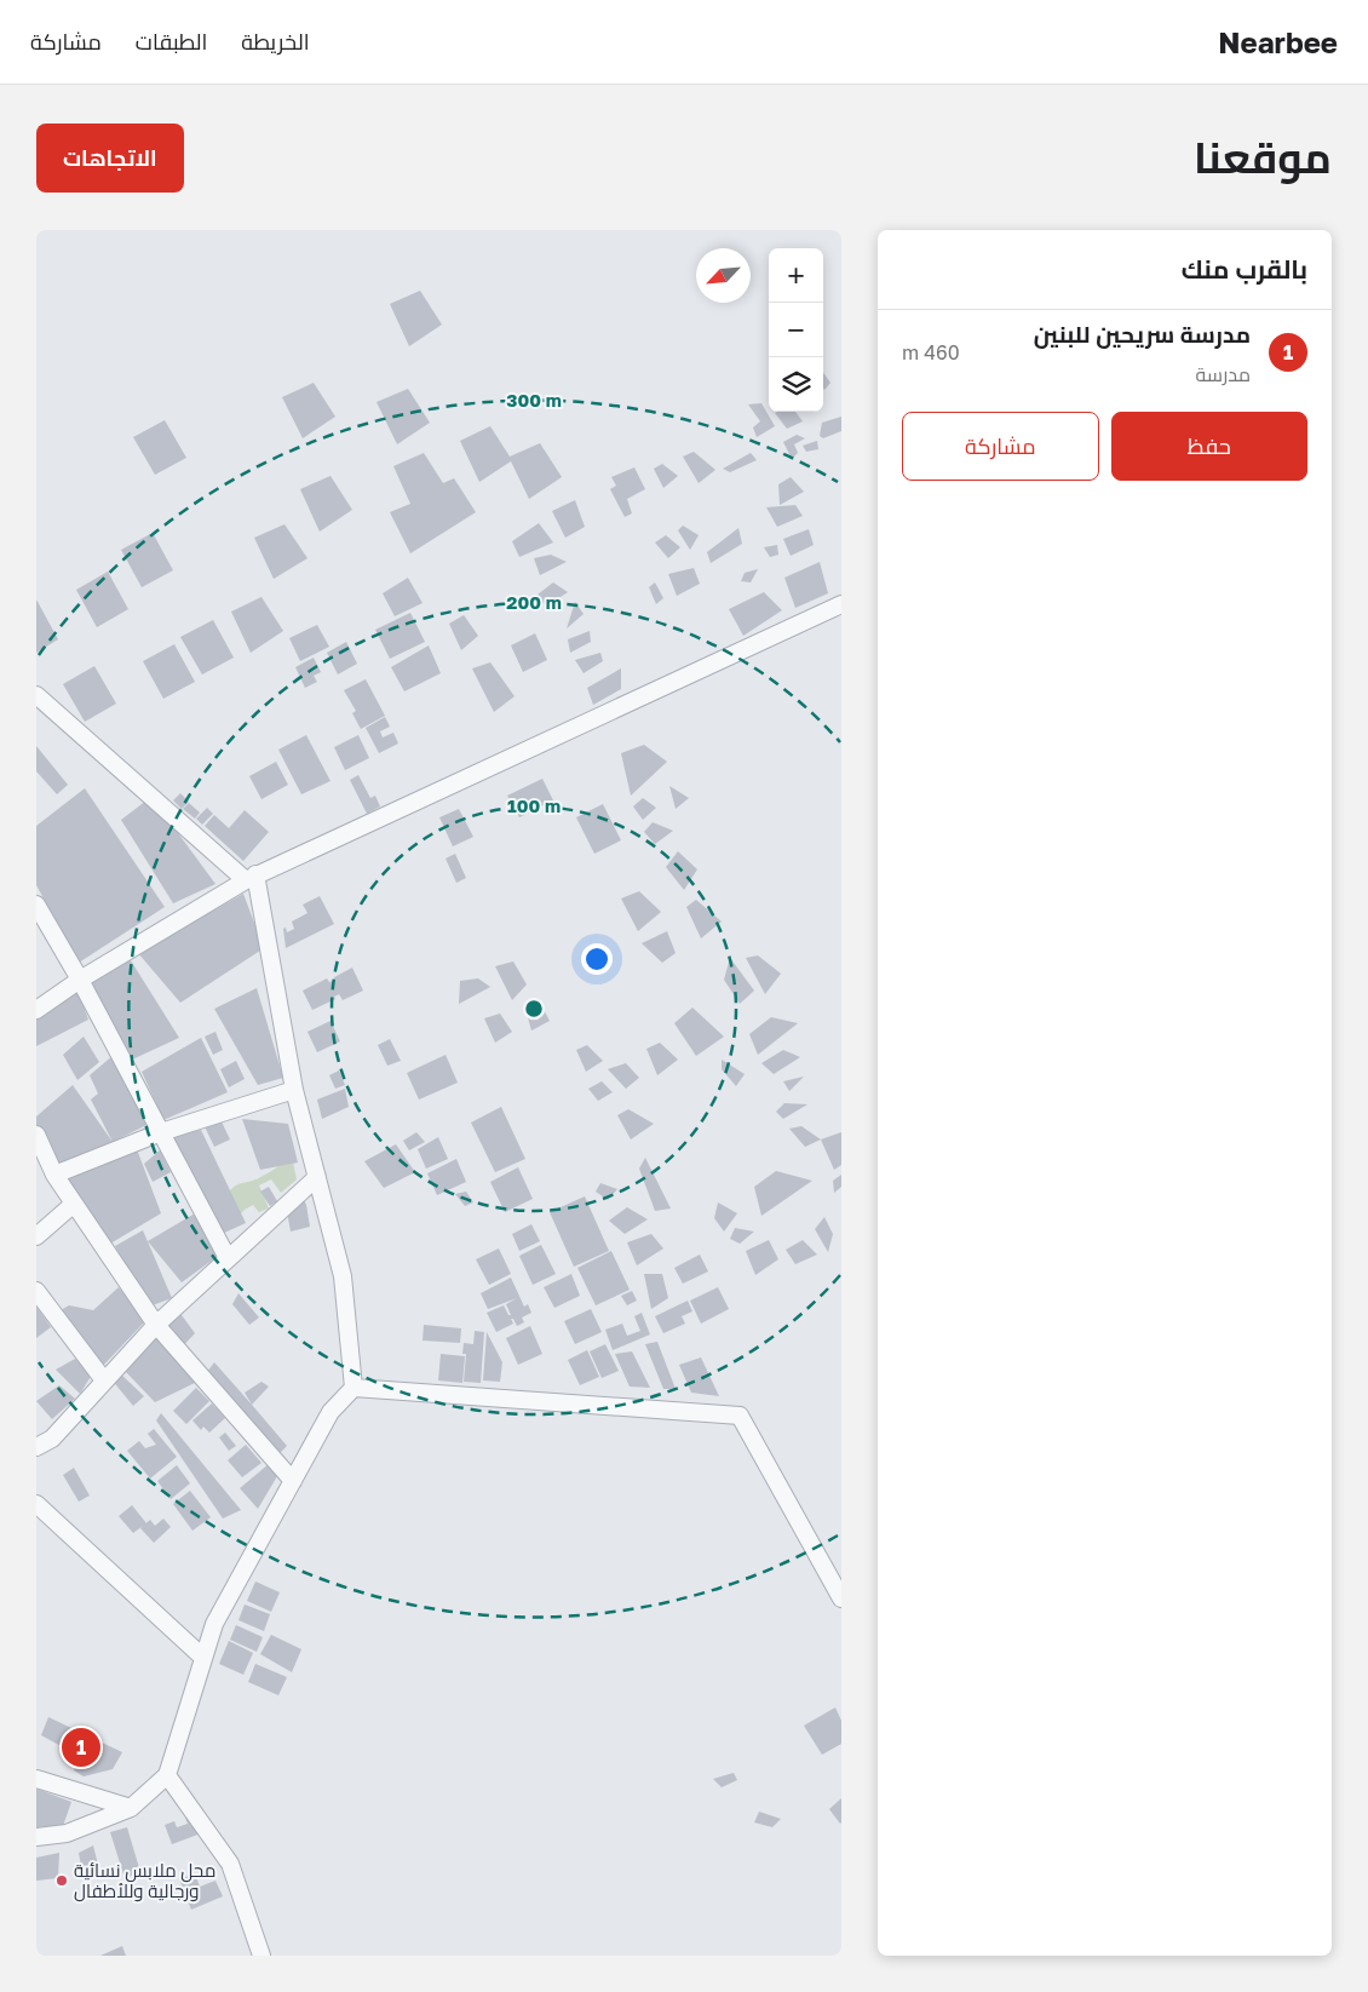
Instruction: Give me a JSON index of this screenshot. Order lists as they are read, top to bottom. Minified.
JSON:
{"places":["محل ملابس نسائية ورجالية وللأطفال"],"north":"bottom left","page":{"header":"Nearbee","nav":["الخريطة","الطبقات","مشاركة"],"title":"موقعنا","buttons":["الاتجاهات",["حفظ","مشاركة"]],"heading":"بالقرب منك","map_buttons":["+","−"],"list":[{"mark":"1","name":"مدرسة سريحين للبنين","note":"مدرسة","value":"460 m"}],"pins":"1"},"rings":["300 m","200 m","100 m"]}
